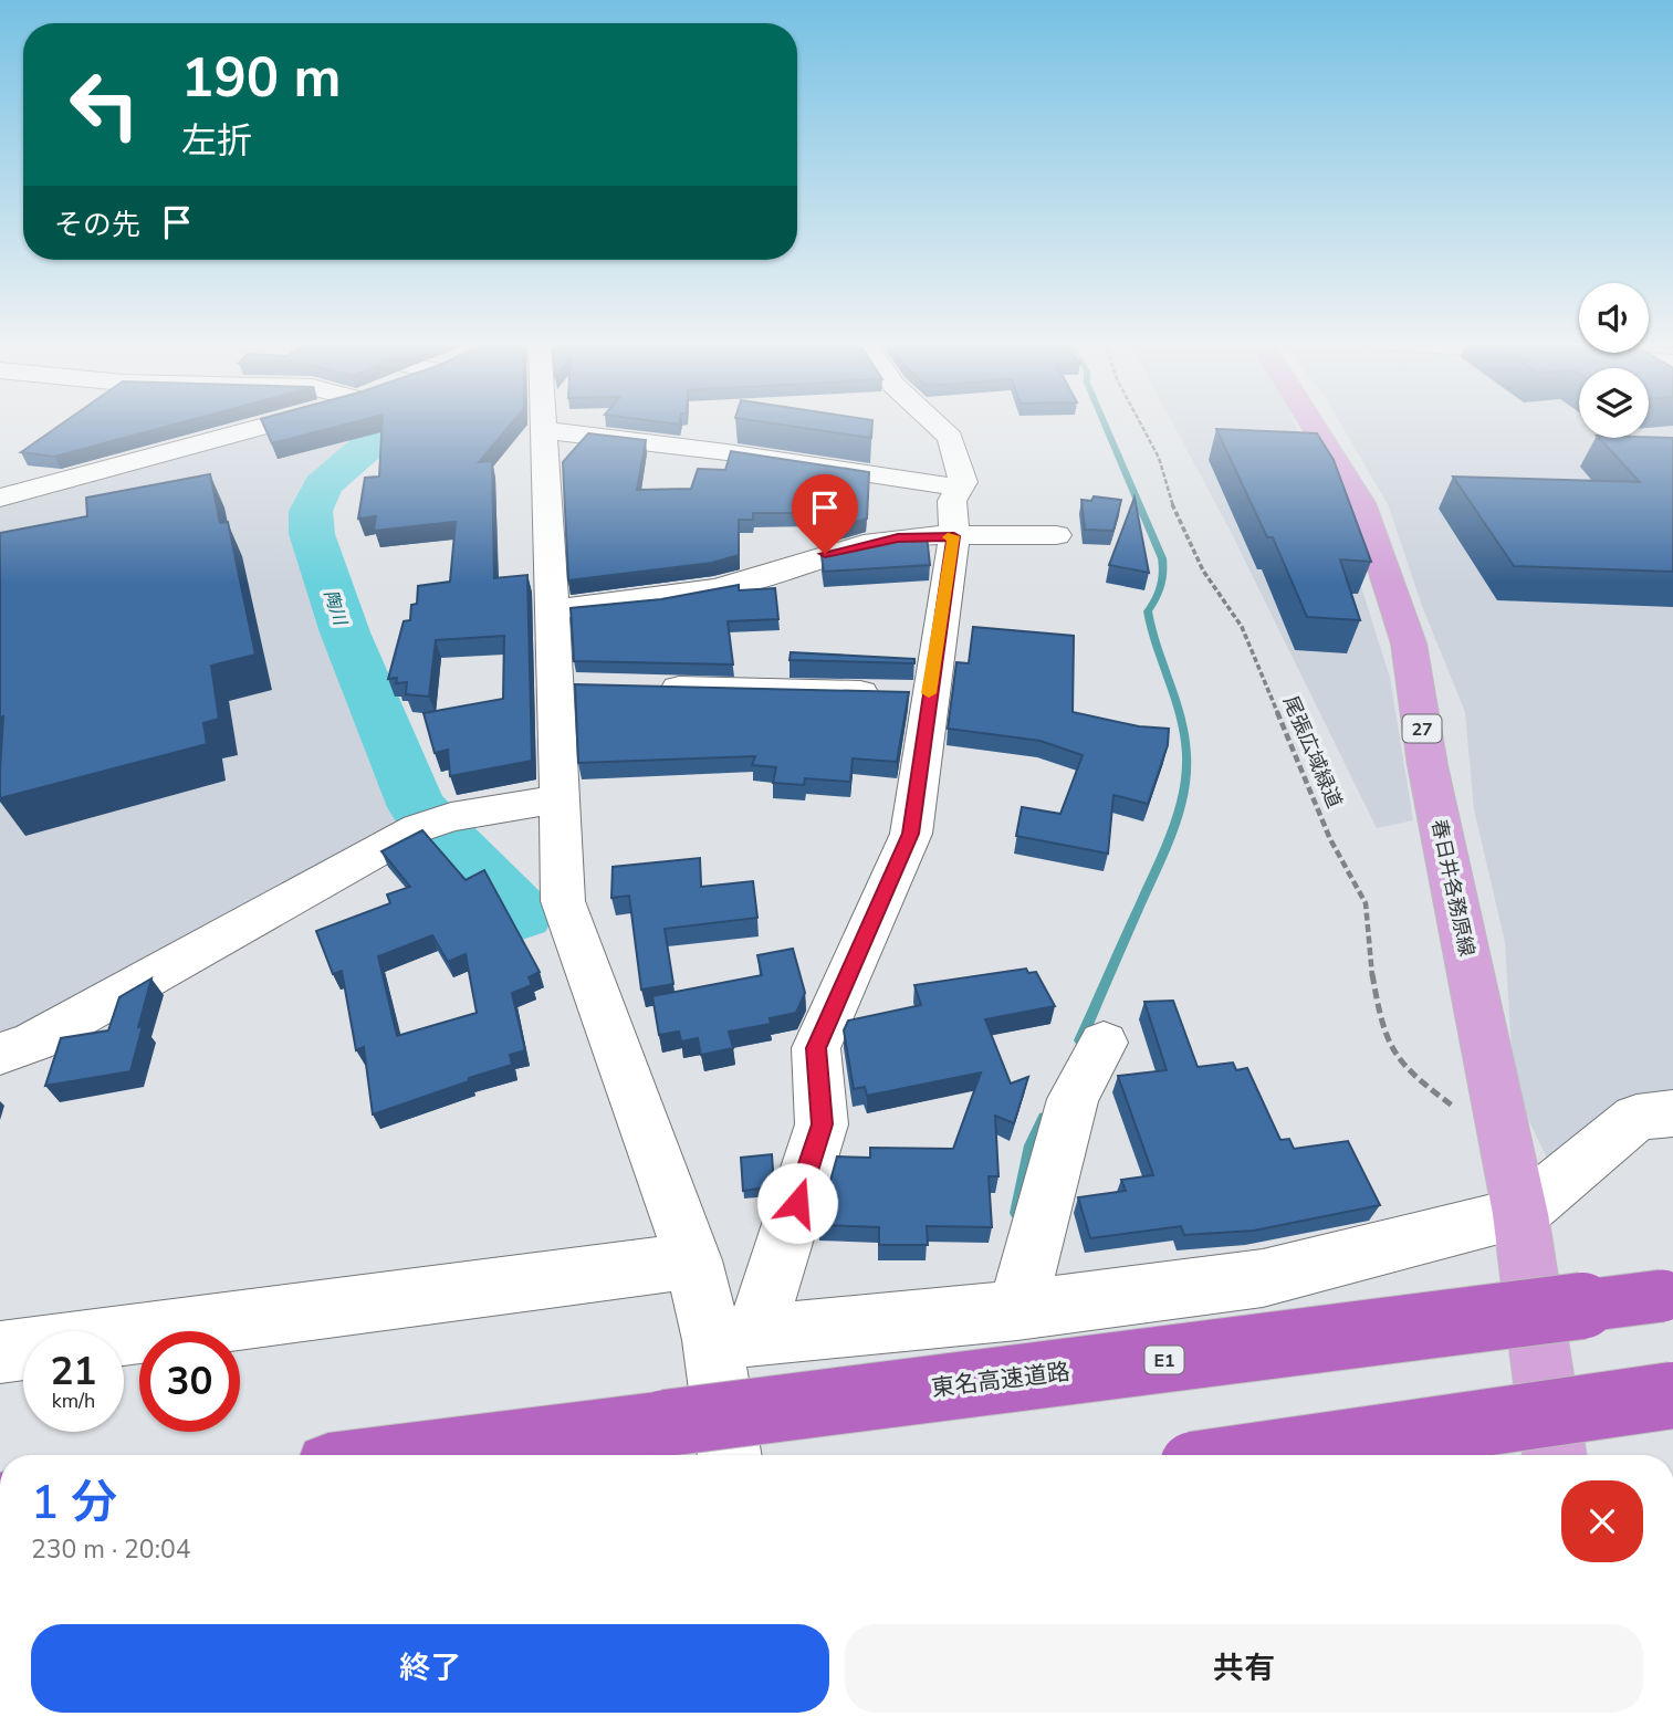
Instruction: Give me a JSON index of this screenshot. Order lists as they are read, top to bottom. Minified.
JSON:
{"streets":{"highway":["E1","東名高速道路"],"main road":["27","春日井各務原線"],"path":["尾張広域緑道"]},"crossings":[["尾張広域緑道","春日井各務原線"]],"water":["陶川"],"page":{"turn":["190 m","左折"],"then":"その先","speed":"21 km/h","limit":"30","heading":["1 分","230 m · 20:04"],"buttons":["終了","共有"]}}
